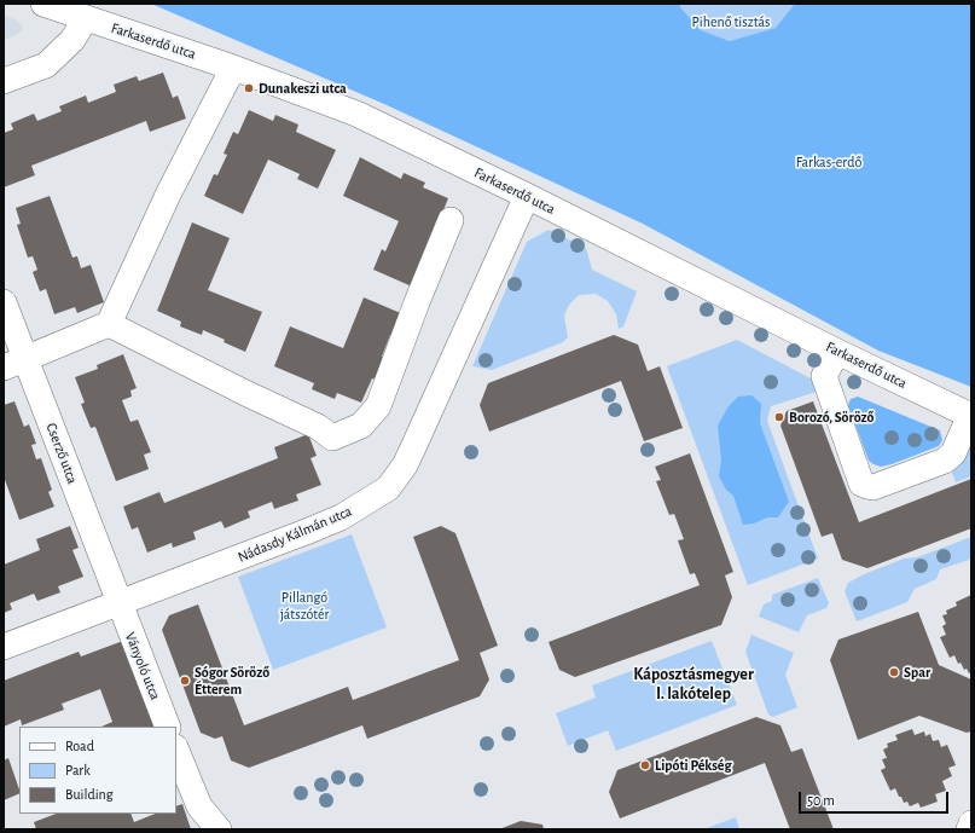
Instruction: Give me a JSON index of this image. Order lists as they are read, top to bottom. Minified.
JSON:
{"streets":{"street":["Farkaserdő utca","Cserző utca","Nádasdy Kálmán utca","Ványoló utca"]},"crossings":[["Farkaserdő utca","Nádasdy Kálmán utca"],["Cserző utca","Nádasdy Kálmán utca"],["Cserző utca","Ványoló utca"],["Nádasdy Kálmán utca","Ványoló utca"]],"districts":["Káposztásmegyer I. lakótelep"],"parks":["Pihenő tisztás","Farkas-erdő","Pillangó játszótér"],"places":["Dunakeszi utca","Borozó, Söröző","Spar","Sógor Söröző Étterem","Lipóti Pékség"],"legend":["Road","Park","Building"],"scale_bar":"50 m"}
